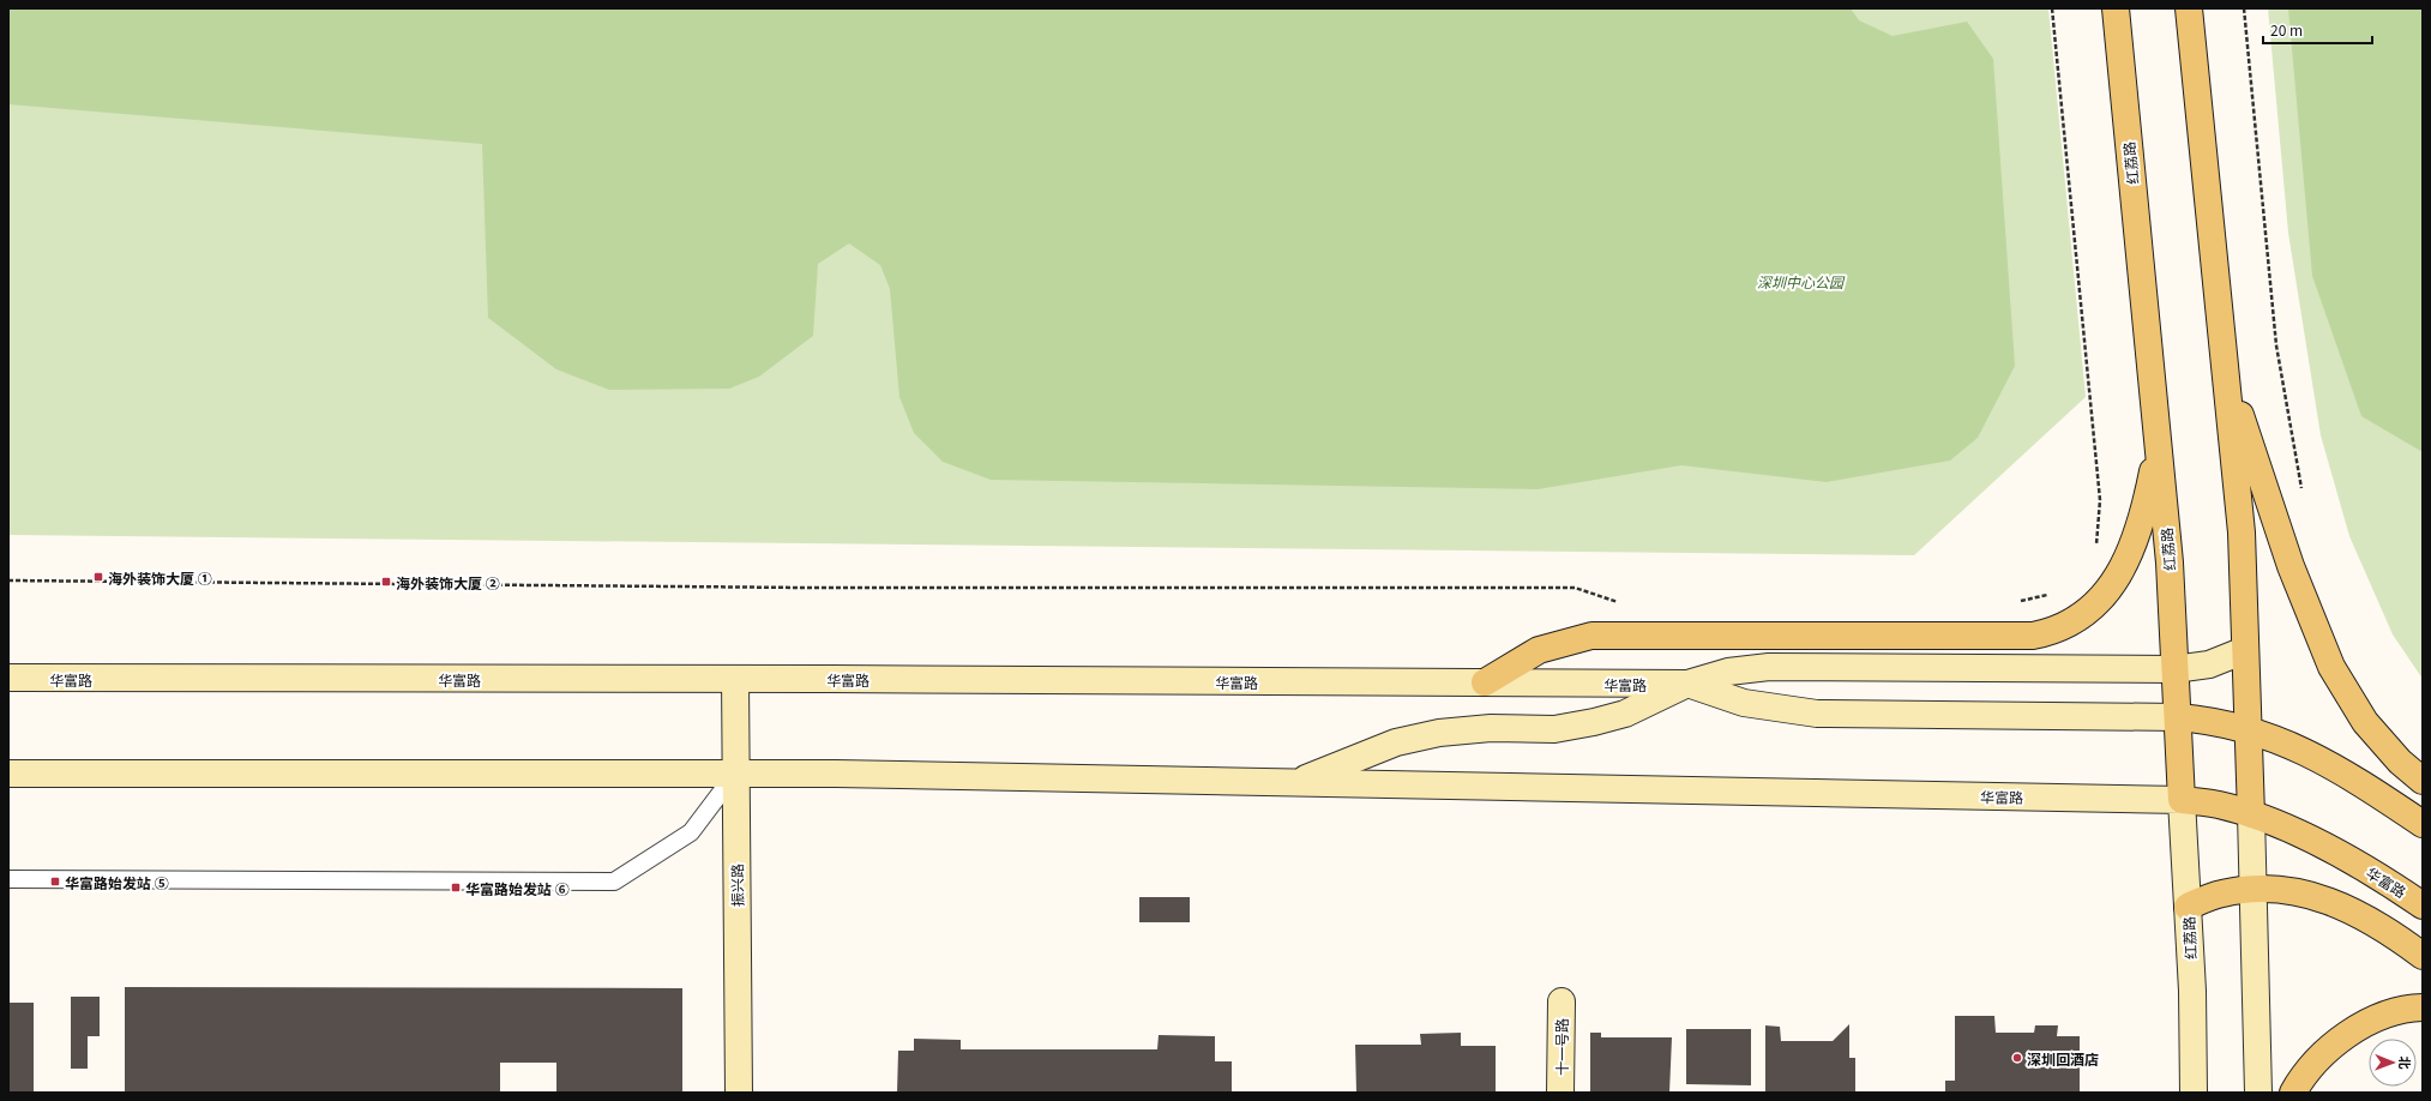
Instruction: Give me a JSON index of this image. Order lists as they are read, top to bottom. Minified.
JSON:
{"streets":{"main road":["红荔路","华富路","振兴路","十一号路"]},"crossings":[["红荔路","华富路"],["华富路","振兴路"]],"parks":["深圳中心公园"],"places":{"transit":["海外装饰大厦 ①","海外装饰大厦 ②","华富路始发站 ⑤","华富路始发站 ⑥"],"other":["深圳回酒店"]},"scale_bar":"20 m","north":"right"}
